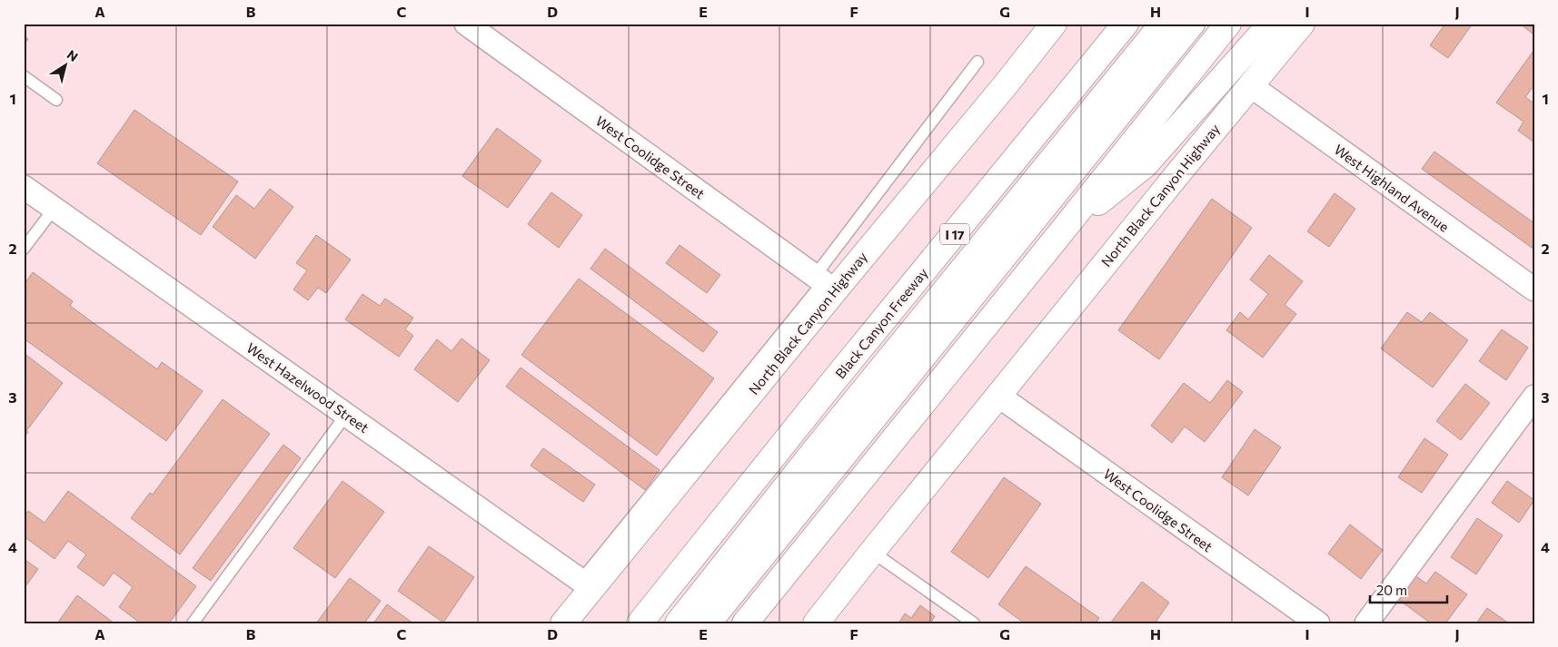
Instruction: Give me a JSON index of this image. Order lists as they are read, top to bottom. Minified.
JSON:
{"streets":{"main road":["North Black Canyon Highway","I 17","Black Canyon Freeway"],"street":["West Coolidge Street","West Highland Avenue","West Hazelwood Street"]},"crossings":[["West Coolidge Street","North Black Canyon Highway"],["West Highland Avenue","North Black Canyon Highway"],["North Black Canyon Highway","West Hazelwood Street"]],"scale_bar":"20 m","north":"top right","grid":{"columns":["A","B","C","D","E","F","G","H","I","J"],"rows":["1","2","3","4"]}}
